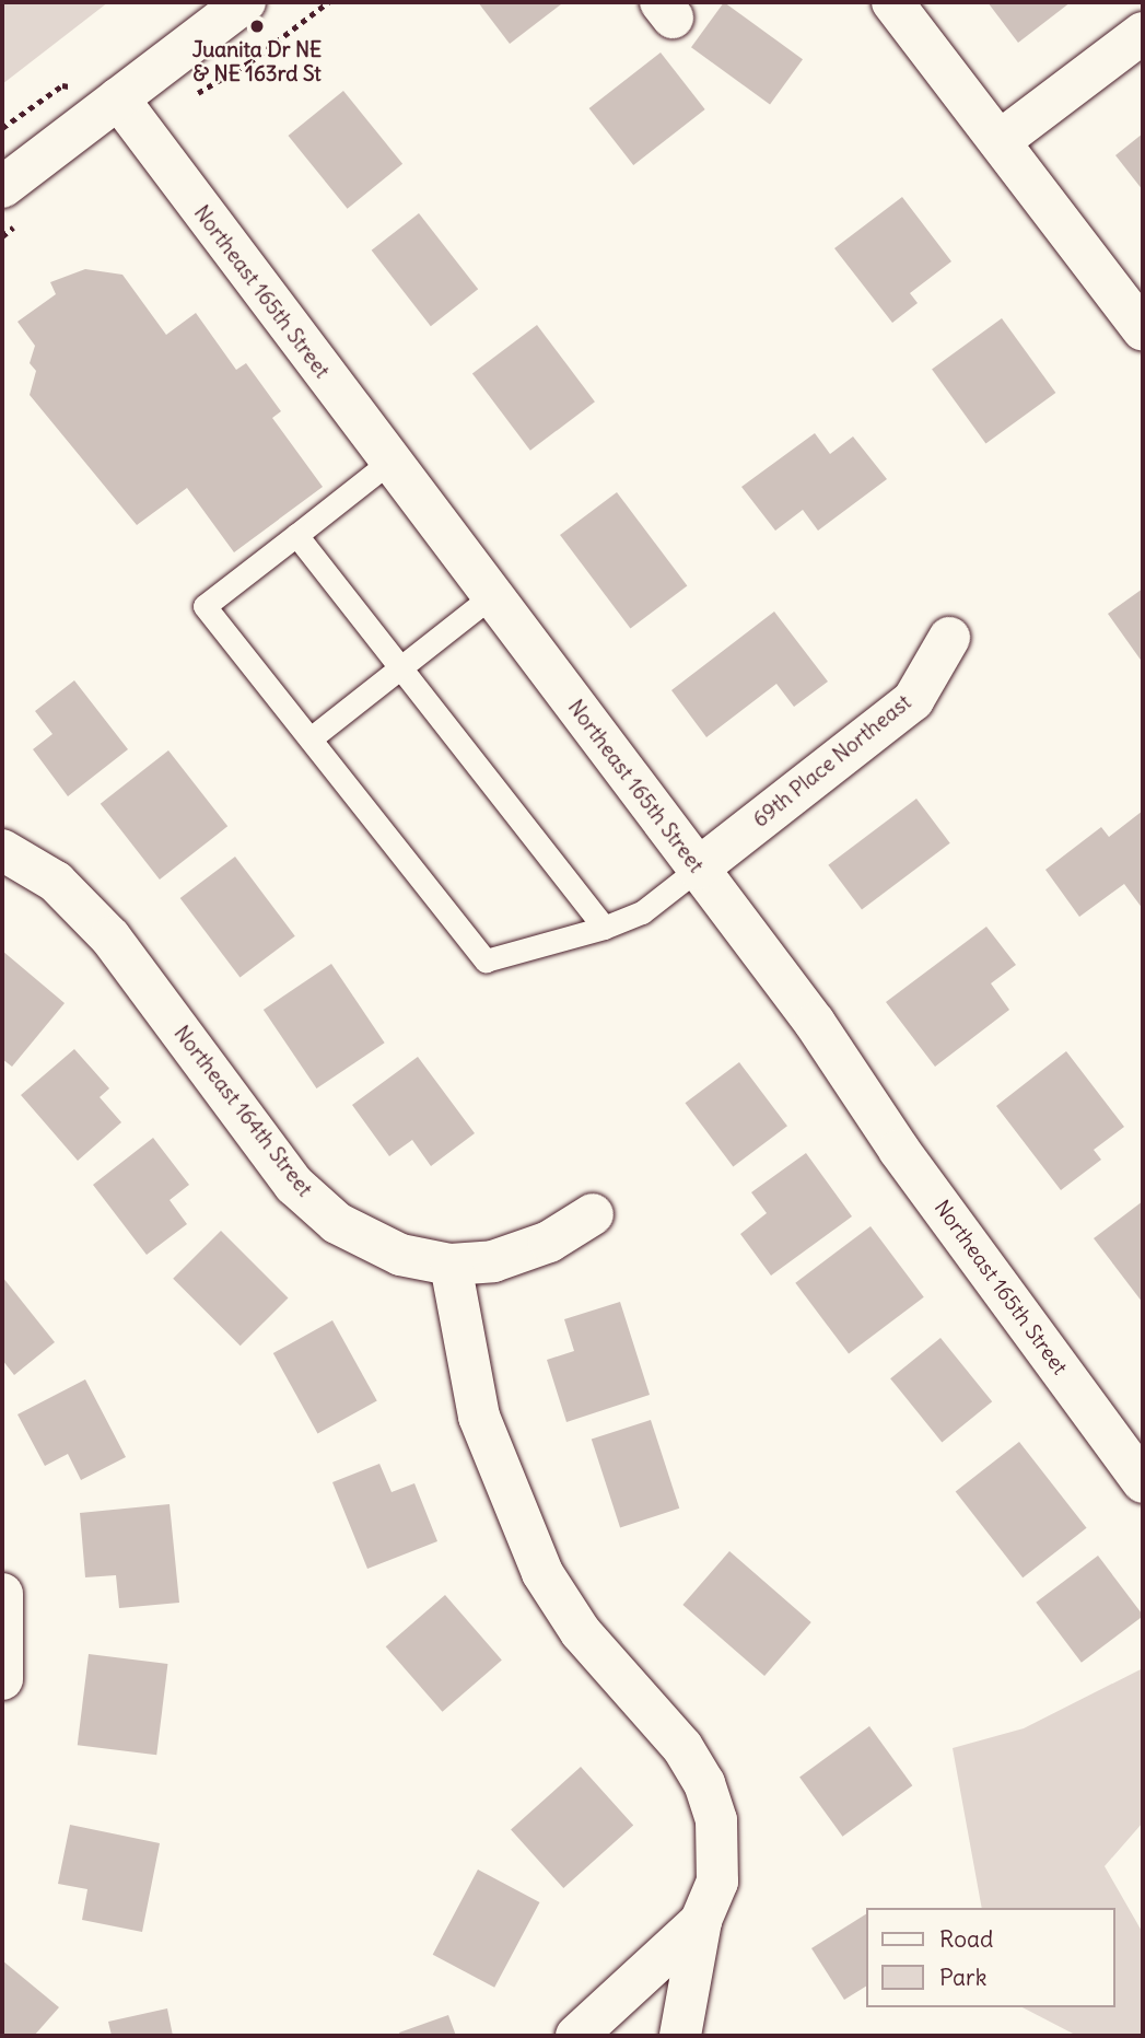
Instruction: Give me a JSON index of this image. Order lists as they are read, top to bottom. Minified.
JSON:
{"streets":{"street":["Northeast 165th Street","69th Place Northeast","Northeast 164th Street"]},"crossings":[["Northeast 165th Street","69th Place Northeast"]],"places":["Juanita Dr NE & NE 163rd St"],"legend":["Road","Park"]}
